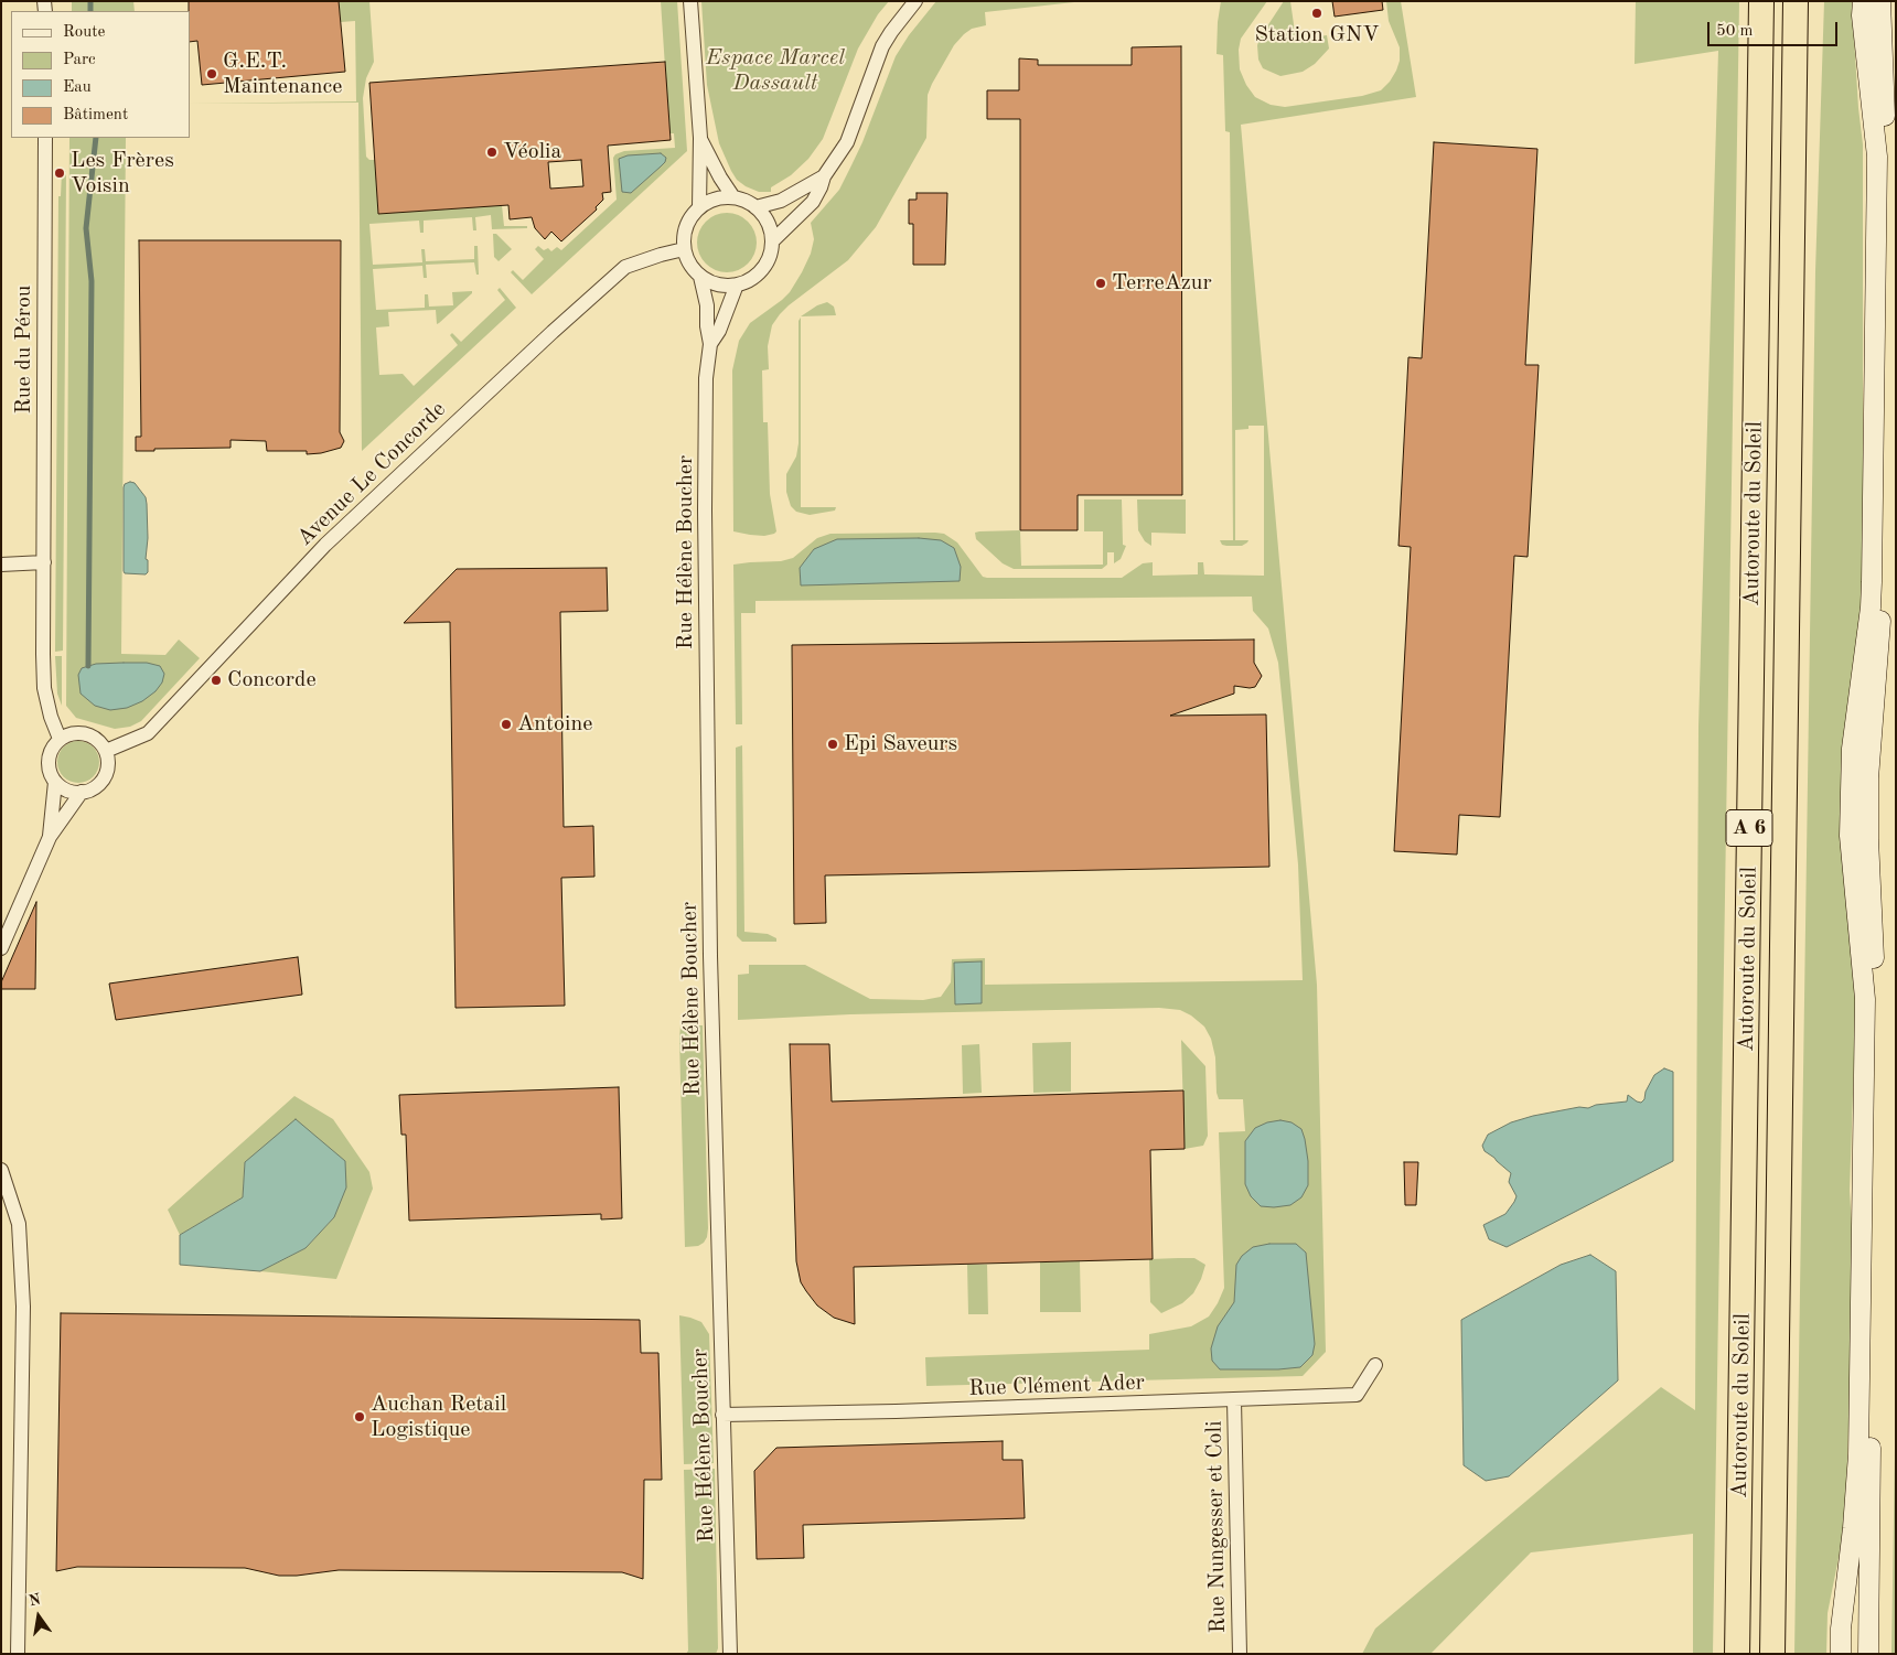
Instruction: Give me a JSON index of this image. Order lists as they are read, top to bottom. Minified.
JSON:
{"streets":{"highway":["Autoroute du Soleil","A 6"],"street":["Rue du Pérou","Avenue Le Concorde","Rue Hélène Boucher","Rue Clément Ader","Rue Nungesser et Coli"]},"crossings":[["Rue du Pérou","Avenue Le Concorde"],["Avenue Le Concorde","Rue Hélène Boucher"],["Rue Hélène Boucher","Rue Clément Ader"],["Rue Clément Ader","Rue Nungesser et Coli"]],"parks":["Espace Marcel Dassault"],"places":["Station GNV","G.E.T. Maintenance","Véolia","Les Frères Voisin","TerreAzur","Concorde","Antoine","Epi Saveurs","Auchan Retail Logistique"],"legend":["Route","Parc","Eau","Bâtiment"],"scale_bar":"50 m","north":"top"}
